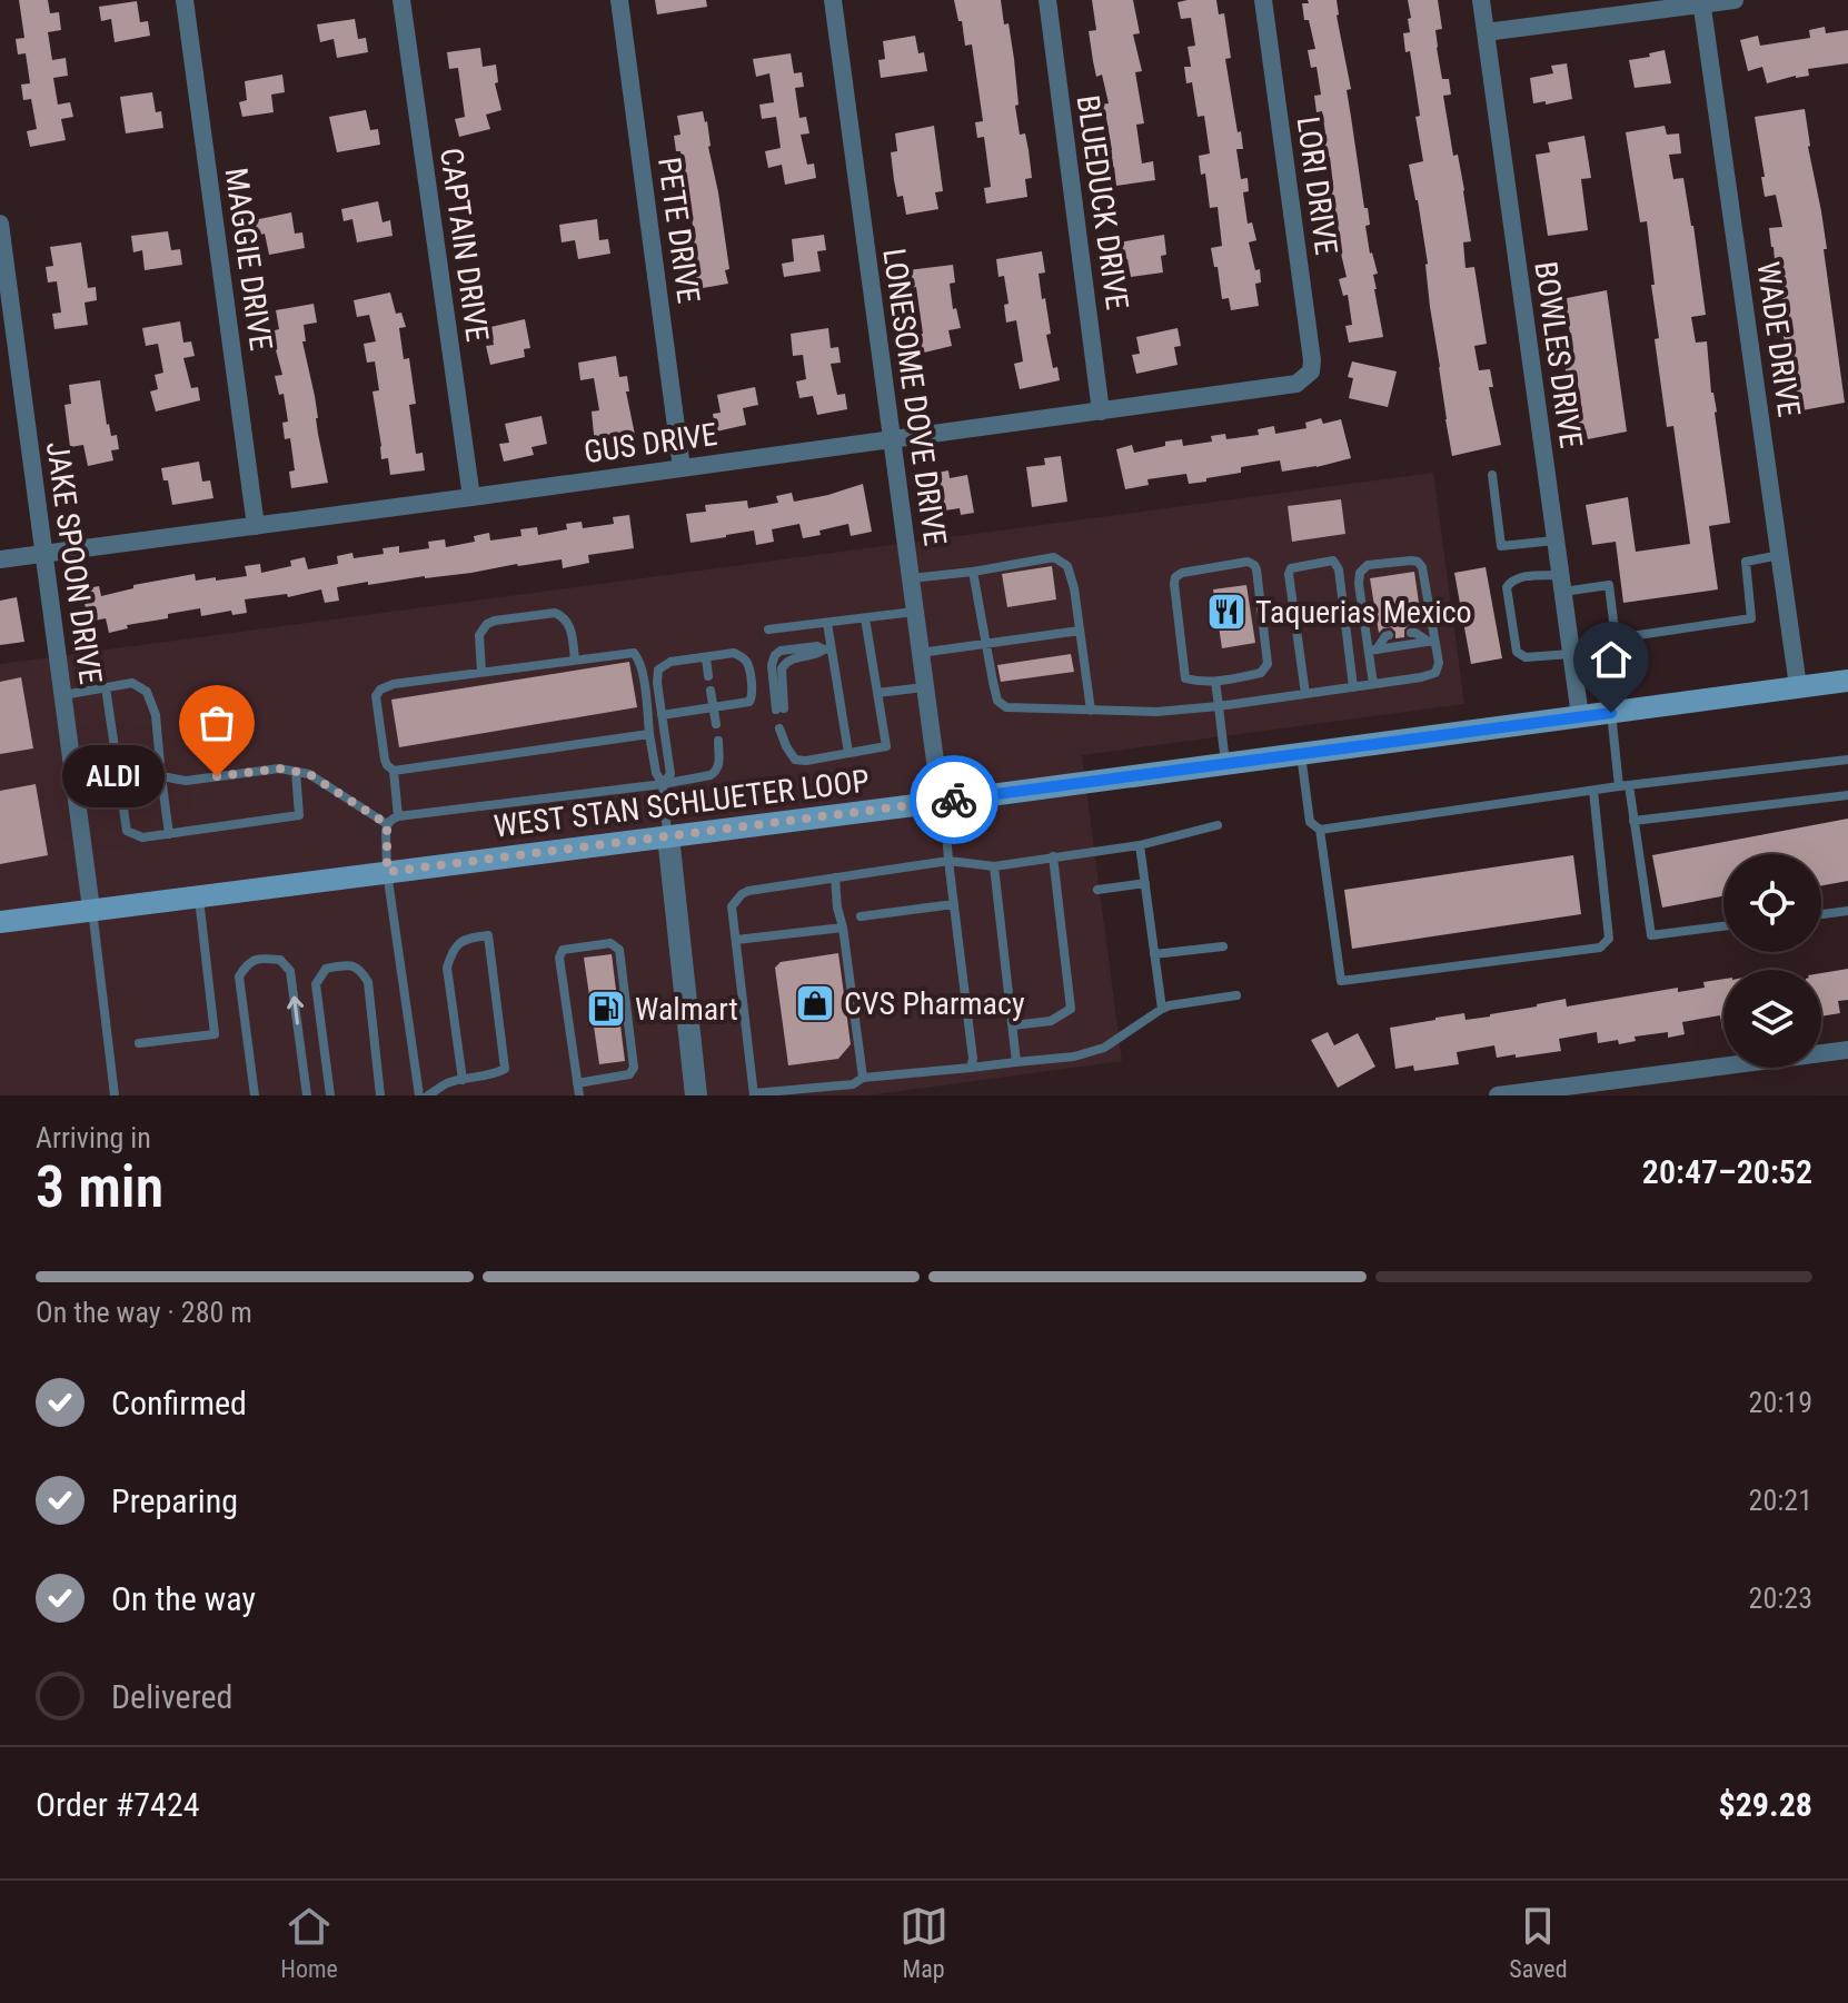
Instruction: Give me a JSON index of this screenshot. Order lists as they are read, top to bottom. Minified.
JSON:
{"streets":{"main road":["WEST STAN SCHLUETER LOOP"],"street":["LORI DRIVE","BLUEDUCK DRIVE","PETE DRIVE","CAPTAIN DRIVE","MAGGIE DRIVE","WADE DRIVE","BOWLES DRIVE","LONESOME DOVE DRIVE","GUS DRIVE","JAKE SPOON DRIVE"]},"crossings":[["LORI DRIVE","GUS DRIVE"],["BLUEDUCK DRIVE","GUS DRIVE"],["PETE DRIVE","GUS DRIVE"],["CAPTAIN DRIVE","GUS DRIVE"],["MAGGIE DRIVE","GUS DRIVE"],["WADE DRIVE","WEST STAN SCHLUETER LOOP"],["BOWLES DRIVE","WEST STAN SCHLUETER LOOP"],["LONESOME DOVE DRIVE","GUS DRIVE"],["LONESOME DOVE DRIVE","WEST STAN SCHLUETER LOOP"],["GUS DRIVE","JAKE SPOON DRIVE"],["JAKE SPOON DRIVE","WEST STAN SCHLUETER LOOP"]],"places":{"restaurant":["Taquerias Mexico"],"other":["ALDI"],"shop":["CVS Pharmacy"],"fuel station":["Walmart"]},"page":{"bubble":"ALDI","heading":["3 min","Arriving in","20:47–20:52"],"panel":["Order #7424","$29.28"],"bar":"On the way · 280 m","list":[["Confirmed","20:19"],["Preparing","20:21"],["On the way","20:23"],"Delivered"],"tabs":["Home","Map","Saved"]}}
